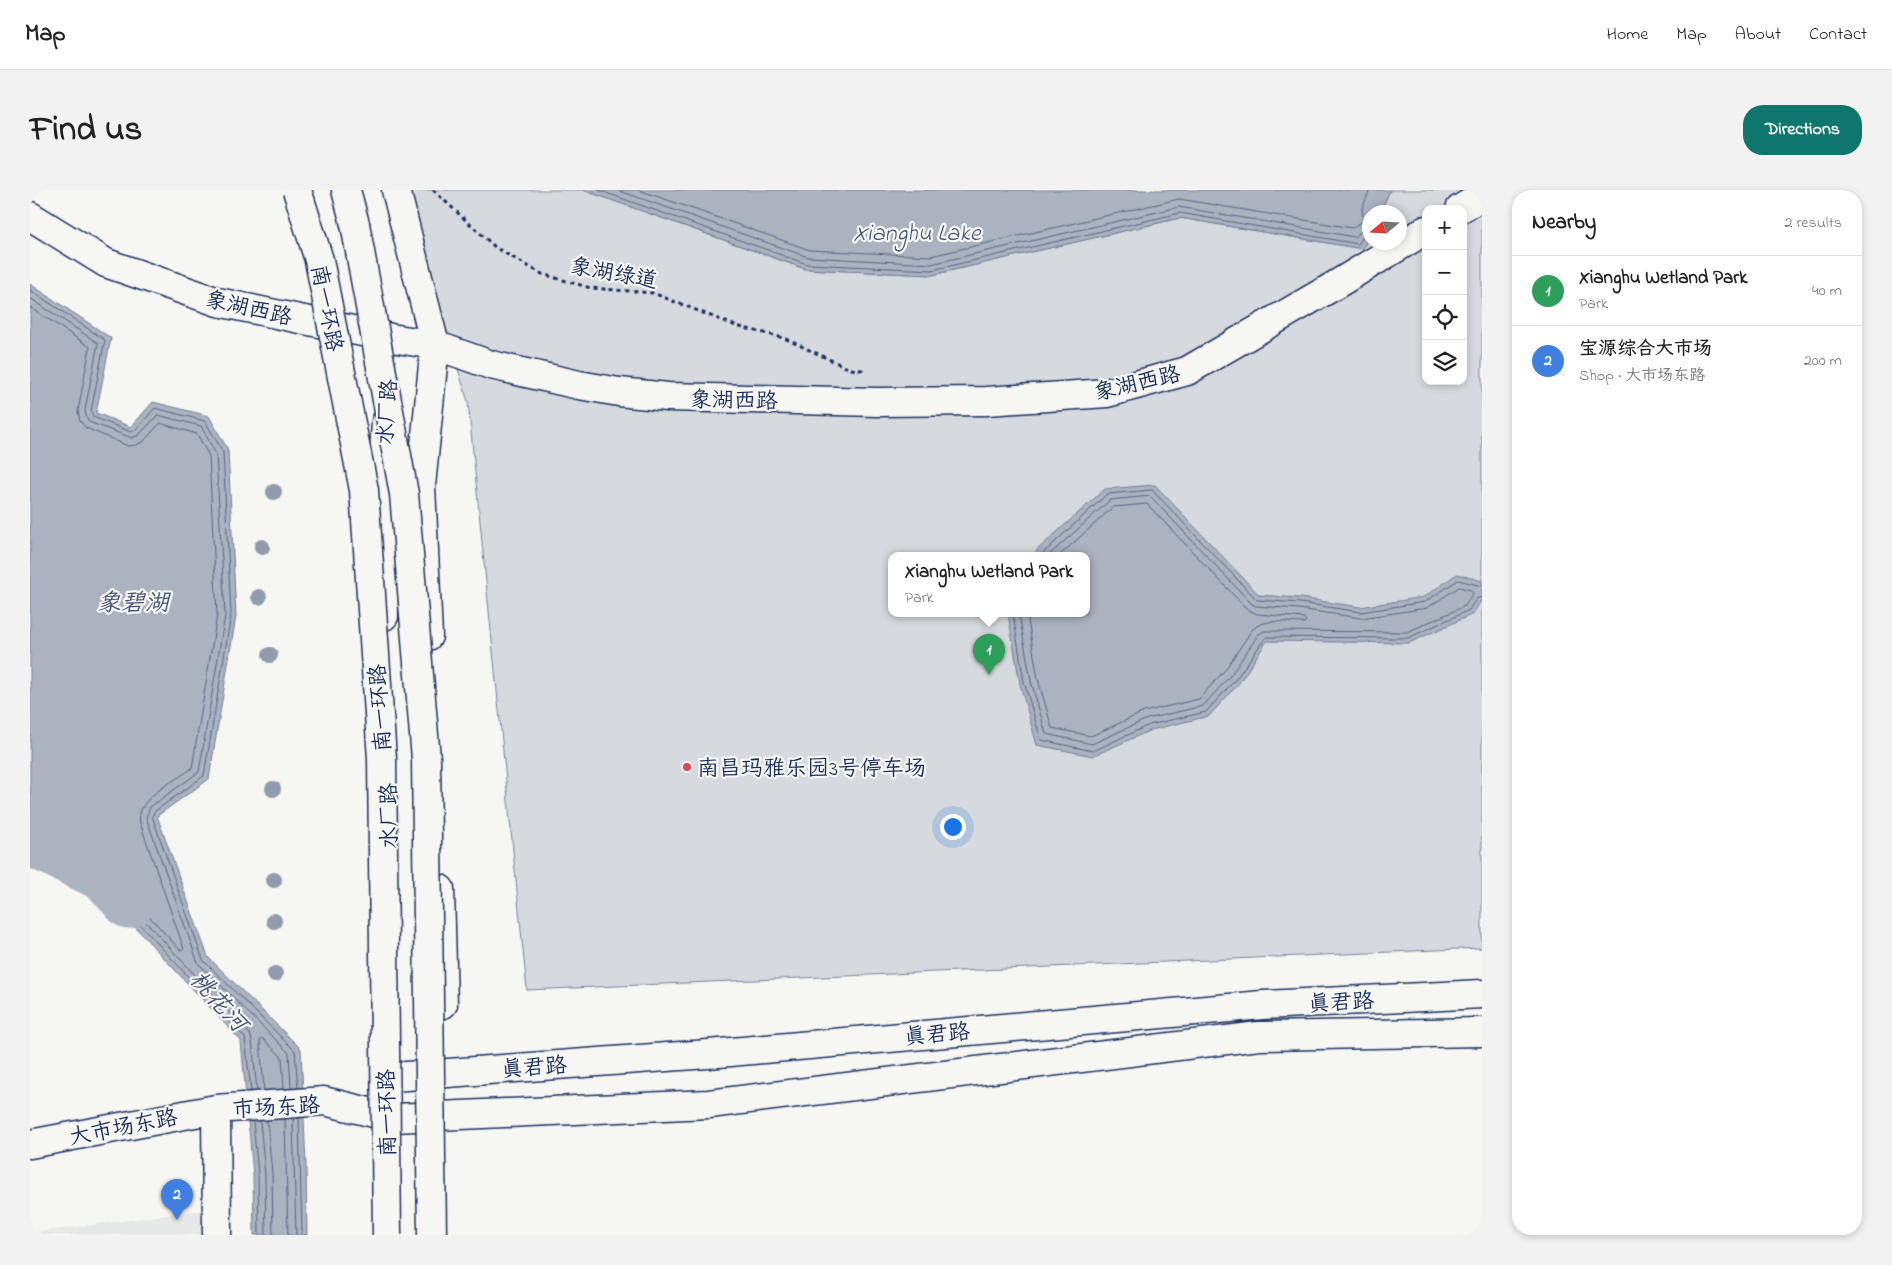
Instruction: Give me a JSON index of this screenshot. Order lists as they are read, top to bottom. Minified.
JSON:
{"streets":{"main road":["象湖西路","南一环路","水厂路","真君路","市场东路","大市场东路"],"path":["象湖绿道"]},"crossings":[["象湖绿道","象湖西路"],["象湖西路","水厂路"],["水厂路","真君路"],["水厂路","市场东路"],["真君路","市场东路"],["市场东路","大市场东路"]],"water":["Xianghu Lake","象碧湖","桃花河"],"places":["南昌玛雅乐园3号停车场"],"north":"left","page":{"header":"Map","nav":["Home","Map","About","Contact"],"title":"Find us","buttons":"Directions","heading":["Nearby","2 results"],"map_buttons":["+","−"],"list":[{"mark":"1","name":"Xianghu Wetland Park","note":"Park","value":"40 m"},{"mark":"2","name":"宝源综合大市场","note":"Shop · 大市场东路","value":"200 m"}],"popup":["Xianghu Wetland Park","Park"],"pins":["1","2"]}}
